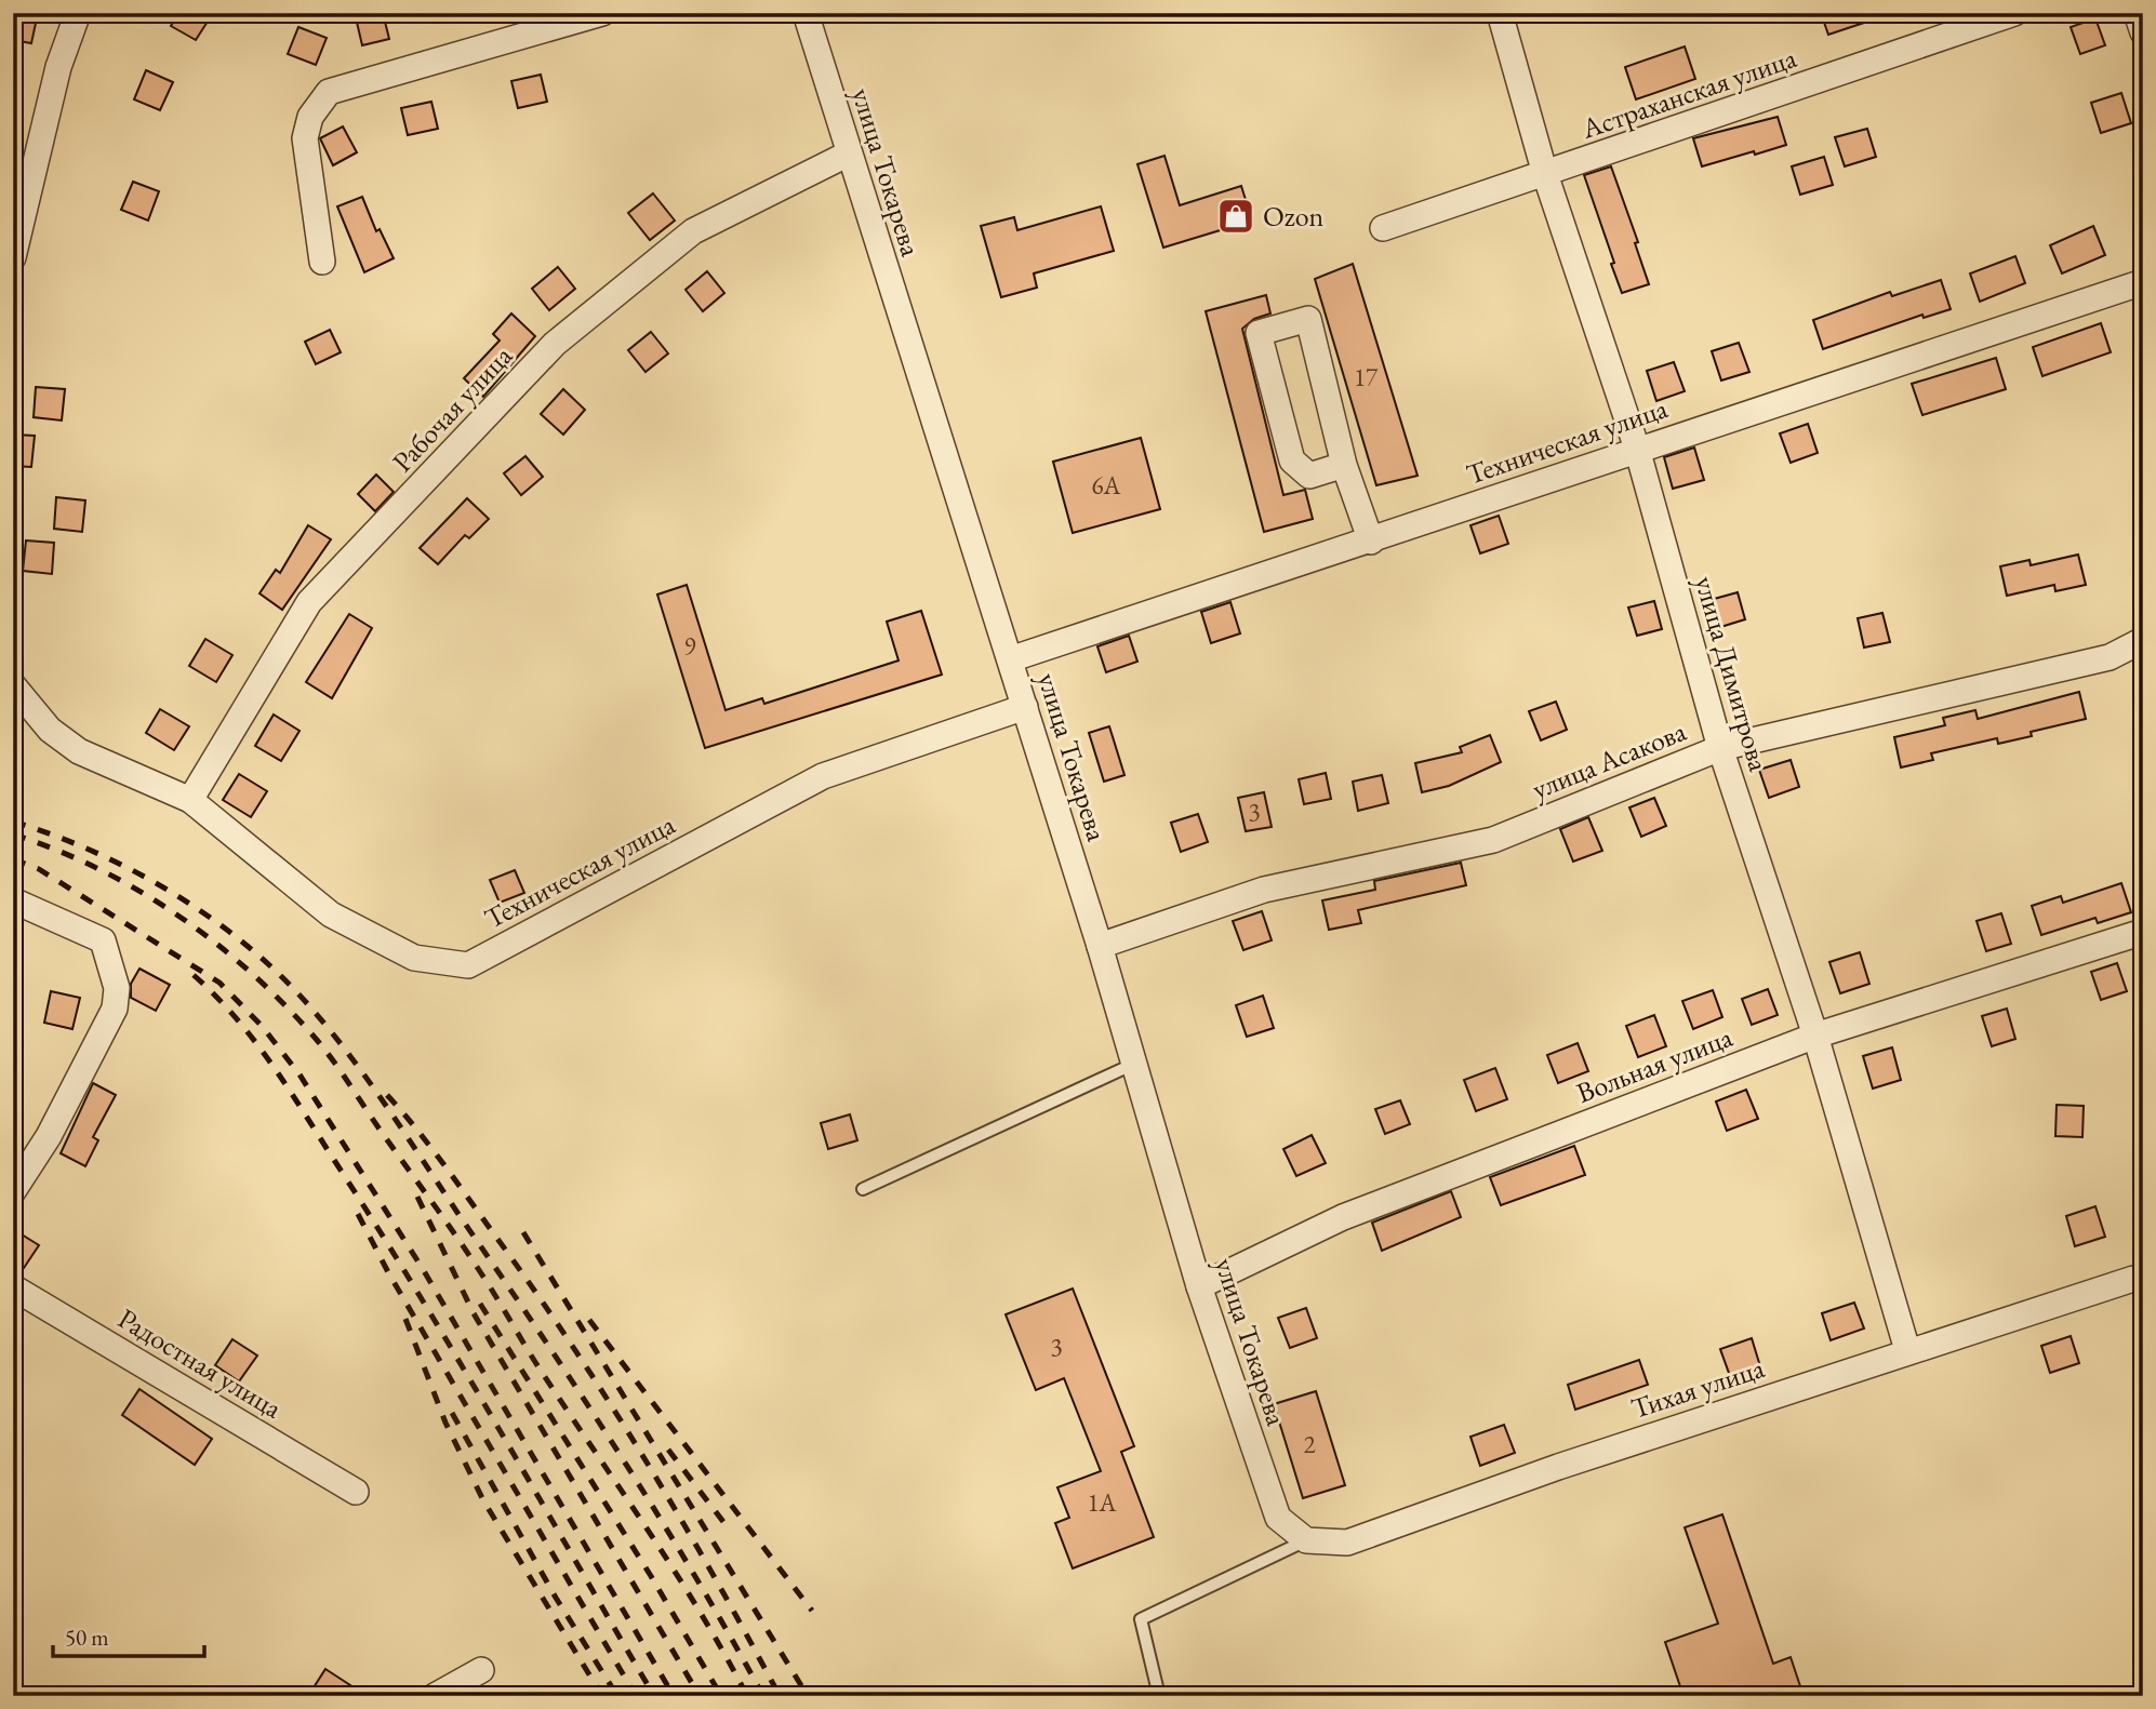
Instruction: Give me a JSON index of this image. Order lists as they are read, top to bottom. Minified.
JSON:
{"streets":{"street":["Астраханская улица","улица Токарева","Рабочая улица","Техническая улица","улица Димитрова","улица Асакова","Вольная улица","Радостная улица","Тихая улица"]},"crossings":[["Астраханская улица","улица Димитрова"],["улица Токарева","Рабочая улица"],["улица Токарева","Техническая улица"],["улица Токарева","улица Асакова"],["улица Токарева","Вольная улица"],["улица Токарева","Тихая улица"],["Рабочая улица","Техническая улица"],["Техническая улица","улица Димитрова"],["улица Димитрова","улица Асакова"],["улица Димитрова","Вольная улица"],["улица Димитрова","Тихая улица"]],"places":{"shop":["Ozon"]},"house_numbers":["17","6А","9","3","3","2","1А"],"scale_bar":"50 m"}
